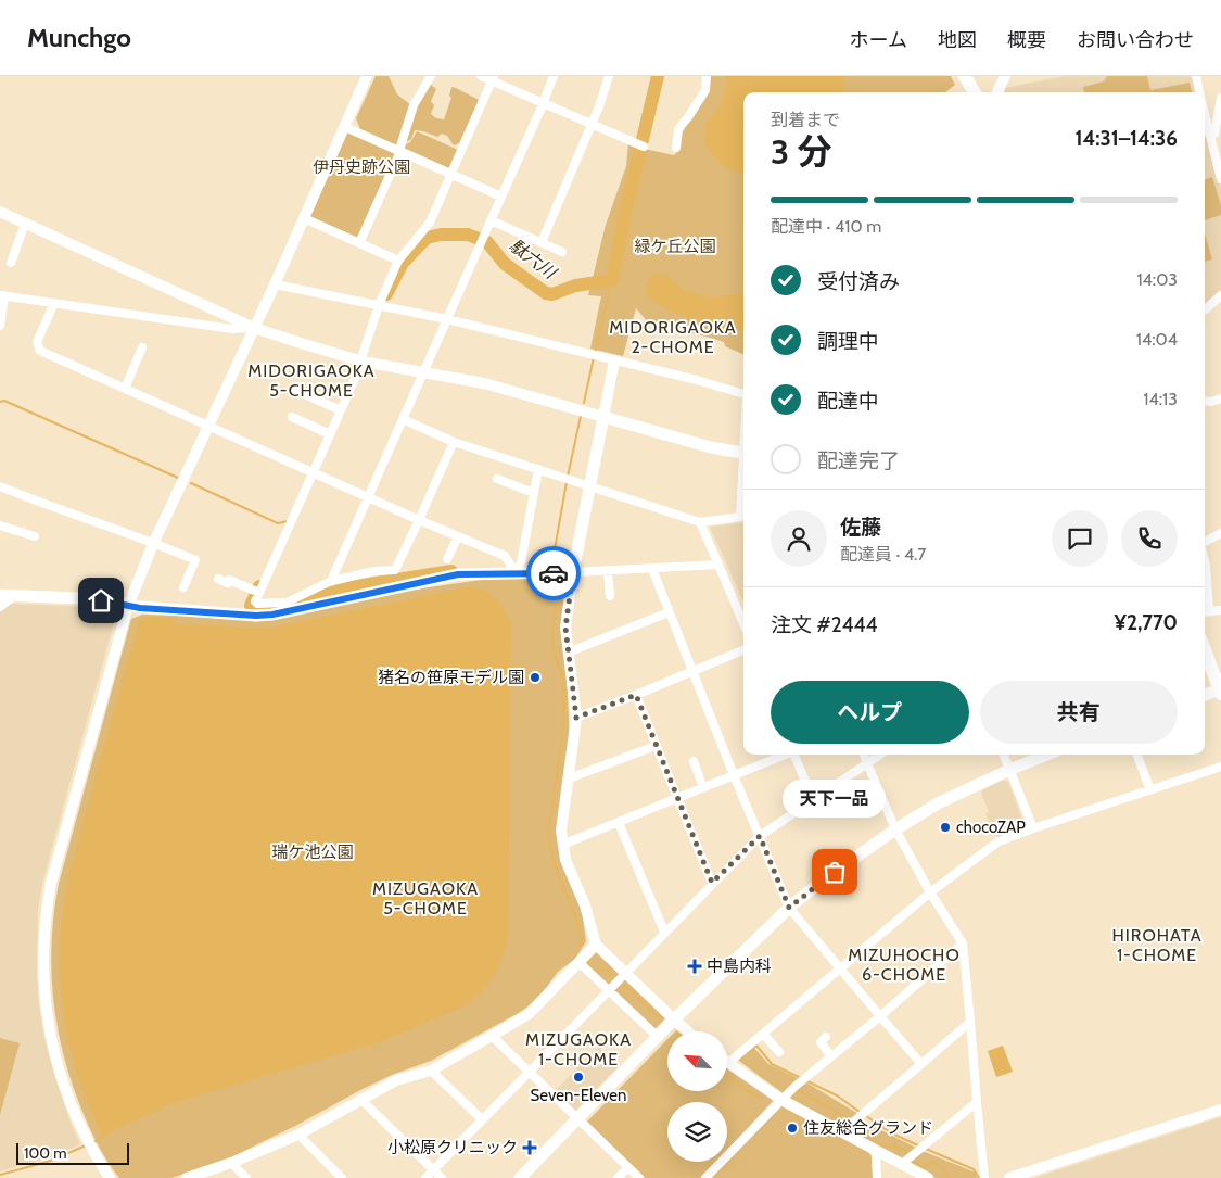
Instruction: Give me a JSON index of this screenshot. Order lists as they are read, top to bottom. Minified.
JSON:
{"districts":["MIDORIGAOKA 2-CHOME","MIDORIGAOKA 5-CHOME","MIZUGAOKA 5-CHOME","HIROHATA 1-CHOME","MIZUHOCHO 6-CHOME","MIZUGAOKA 1-CHOME"],"water":["駄六川"],"parks":["伊丹史跡公園","緑ケ丘公園","瑞ケ池公園"],"places":{"other":["猪名の笹原モデル園","chocoZAP","天下一品","Seven-Eleven","住友総合グランド"],"health":["中島内科","小松原クリニック"]},"scale_bar":"100 m","north":"top left","page":{"header":"Munchgo","nav":["ホーム","地図","概要","お問い合わせ"],"heading":["3 分","到着まで","14:31–14:36"],"panel":["佐藤","配達員 · 4.7","注文 #2444","¥2,770"],"bar":"配達中 · 410 m","list":[["受付済み","14:03"],["調理中","14:04"],["配達中","14:13"],"配達完了"],"buttons":["ヘルプ","共有"],"bubble":"天下一品","scale":"100 m"}}
